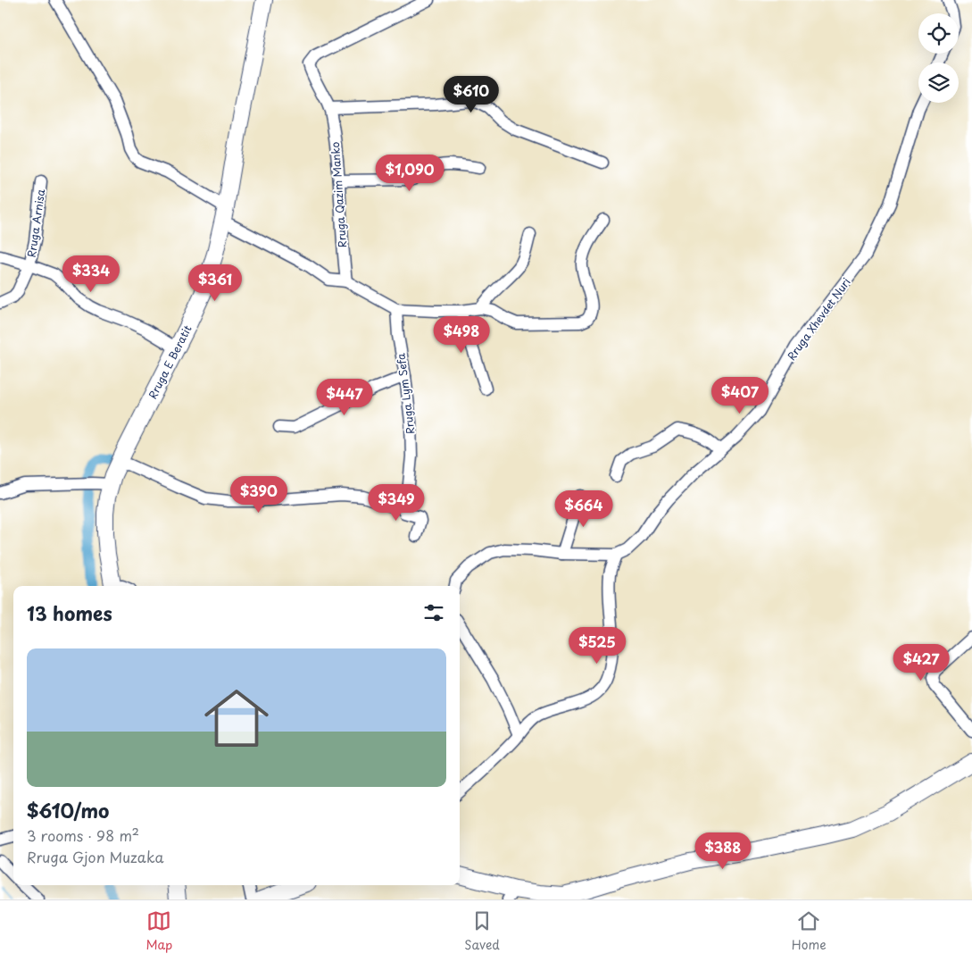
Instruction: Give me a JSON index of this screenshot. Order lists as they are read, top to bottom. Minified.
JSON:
{"streets":{"main road":["Rruga E Beratit"],"street":["Rruga Qazim Manko","Rruga Arnisa","Rruga Xhevdet Nuri","Rruga Lym Sefa"]},"crossings":[["Rruga Arnisa","Rruga E Beratit"]],"page":{"price":["$610","$1,090","$334","$361","$498","$407","$447","$390","$349","$664","$525","$427","$388"],"heading":"13 homes","list":[{"name":"$610/mo","note":"3 rooms · 98 m² · Rruga Gjon Muzaka"}],"tabs":["Map","Saved","Home"]}}
